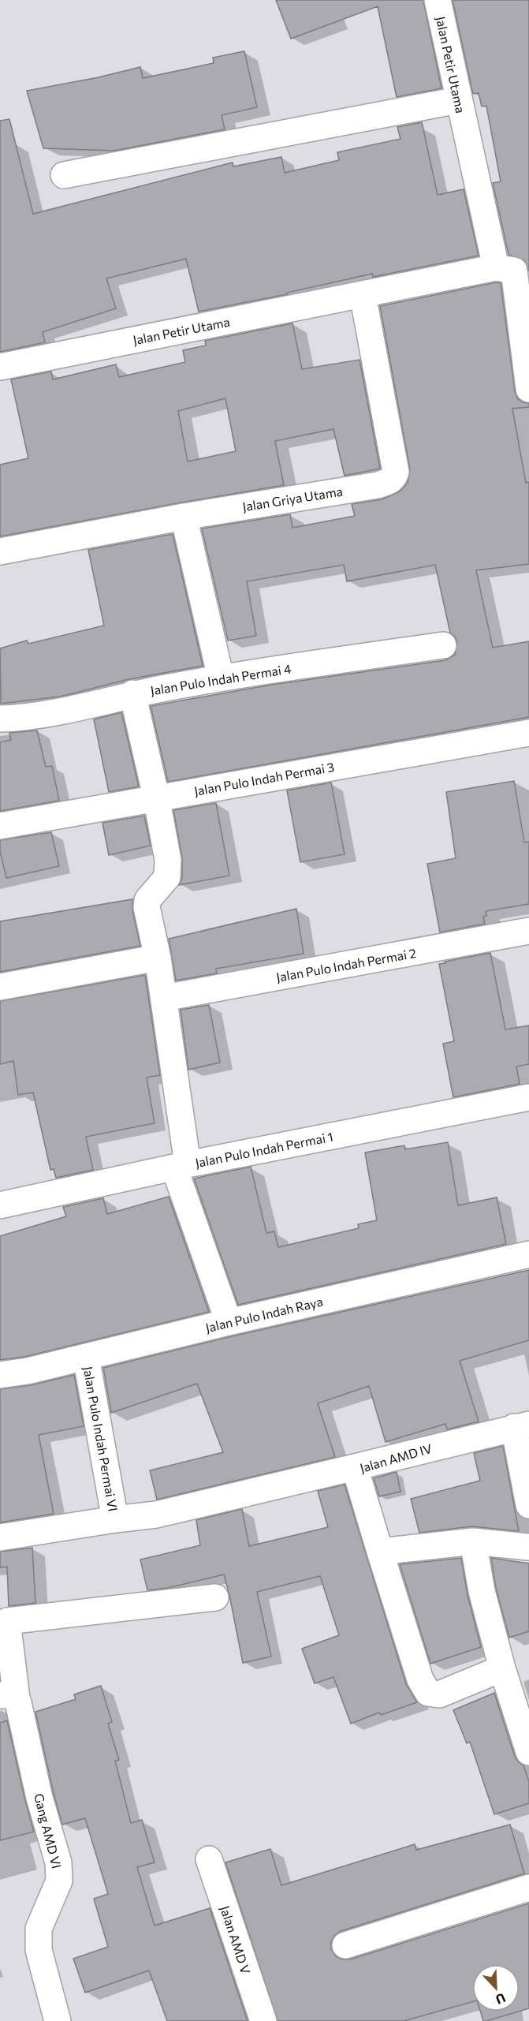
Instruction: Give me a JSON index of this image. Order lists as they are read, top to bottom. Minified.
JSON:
{"streets":{"street":["Jalan Petir Utama","Jalan Griya Utama","Jalan Pulo Indah Permai 4","Jalan Pulo Indah Permai 3","Jalan Pulo Indah Permai 2","Jalan Pulo Indah Permai 1","Jalan Pulo Indah Raya","Jalan Pulo Indah Permai VI","Jalan AMD IV","Gang AMD VI","Jalan AMD V"]},"crossings":[["Jalan Petir Utama","Jalan Griya Utama"],["Jalan Pulo Indah Raya","Jalan Pulo Indah Permai VI"]],"north":"bottom right"}
